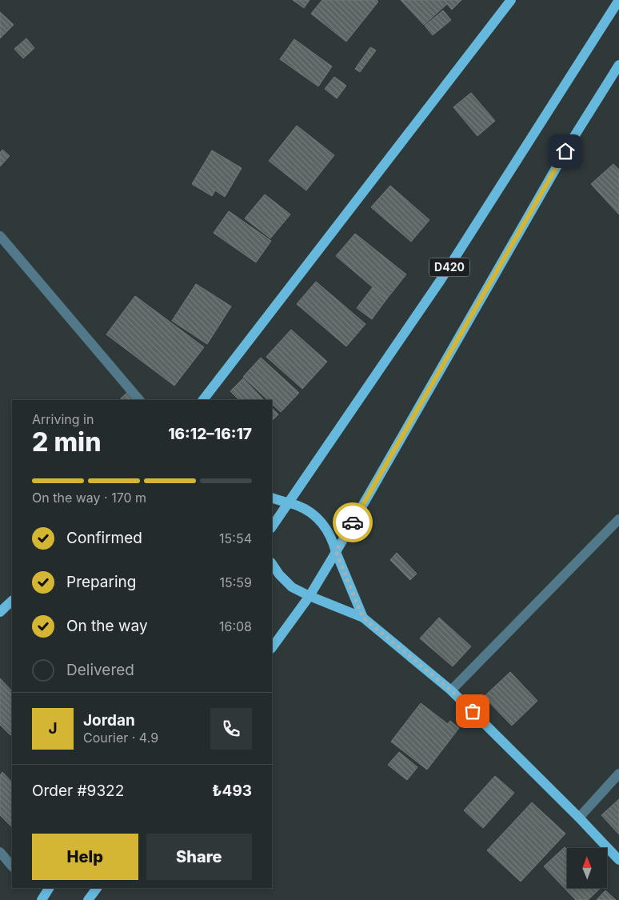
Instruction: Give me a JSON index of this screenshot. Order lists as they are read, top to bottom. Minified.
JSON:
{"streets":{"main road":["D420"]},"north":"top","page":{"heading":["2 min","Arriving in","16:12–16:17"],"panel":["Jordan","Courier · 4.9","Order #9322","₺493"],"bar":"On the way · 170 m","list":[["Confirmed","15:54"],["Preparing","15:59"],["On the way","16:08"],"Delivered"],"round":"J","buttons":["Help","Share"]}}
